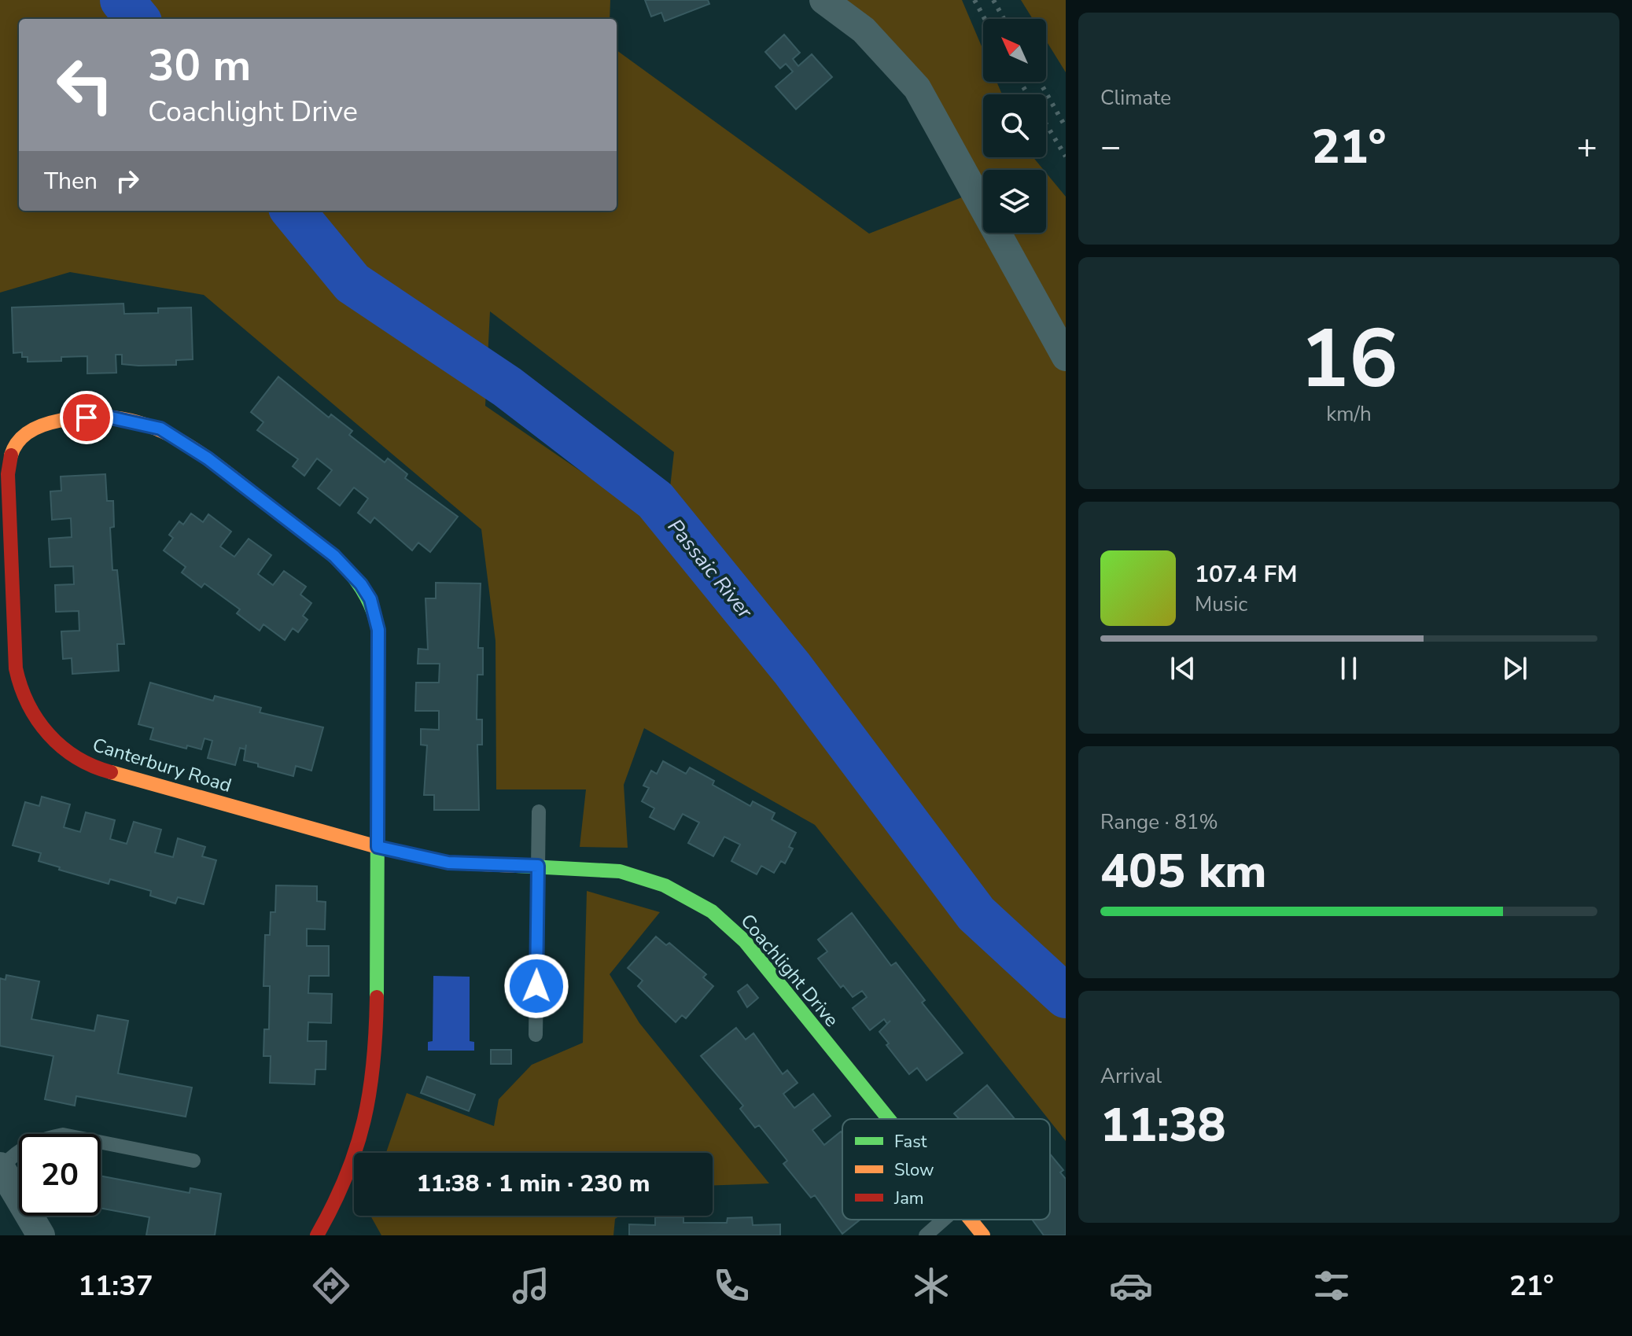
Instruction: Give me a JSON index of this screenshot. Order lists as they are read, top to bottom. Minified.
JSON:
{"streets":{"street":["Canterbury Road","Coachlight Drive"]},"crossings":[["Canterbury Road","Coachlight Drive"]],"water":["Passaic River"],"legend":["Fast","Slow","Jam"],"north":"top left","page":{"tile":["Climate",["16","km/h"],["Range · 81%","405 km"],["Arrival","11:38"]],"turn":["30 m","Coachlight Drive"],"heat":["−","21°","+"],"then":"Then","song":["107.4 FM","Music"],"limit":"20","trip":"11:38 · 1 min · 230 m","tabs":["11:37","21°"]}}
